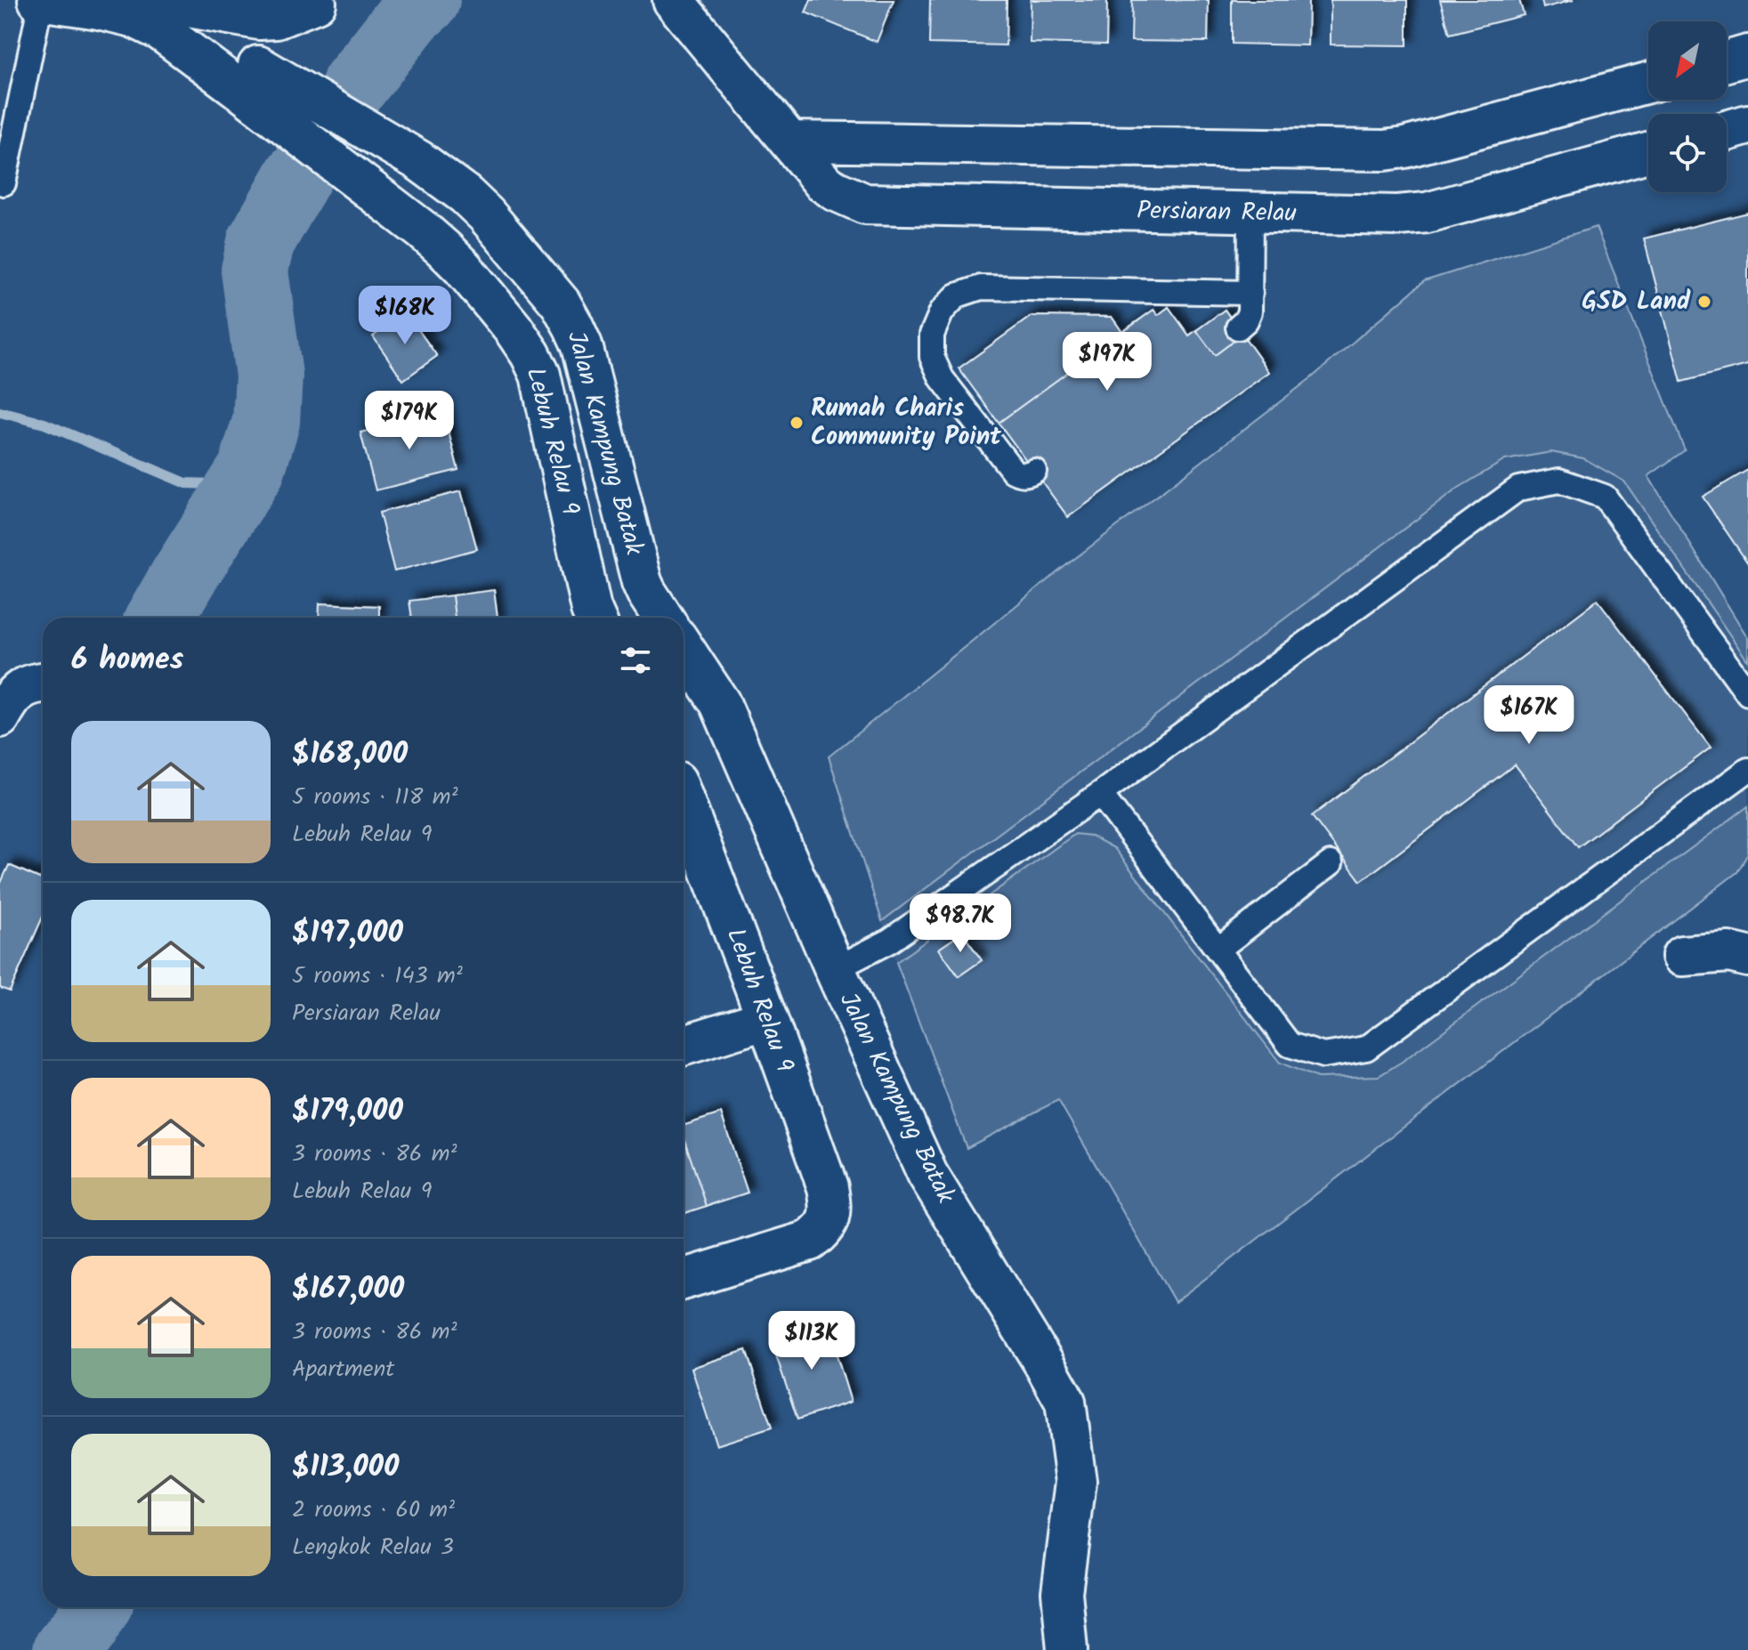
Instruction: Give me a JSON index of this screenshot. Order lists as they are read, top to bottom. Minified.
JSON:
{"streets":{"street":["Persiaran Relau","Lebuh Relau 9","Jalan Kampung Batak"]},"crossings":[["Lebuh Relau 9","Jalan Kampung Batak"]],"places":["GSD Land","Rumah Charis Community Point"],"north":"bottom left","page":{"price":["$168K","$197K","$179K","$167K","$98.7K","$113K"],"heading":"6 homes","list":[{"name":"$168,000","note":"5 rooms · 118 m² · Lebuh Relau 9"},{"name":"$197,000","note":"5 rooms · 143 m² · Persiaran Relau"},{"name":"$179,000","note":"3 rooms · 86 m² · Lebuh Relau 9"},{"name":"$167,000","note":"3 rooms · 86 m² · Apartment"},{"name":"$113,000","note":"2 rooms · 60 m² · Lengkok Relau 3"}]}}
